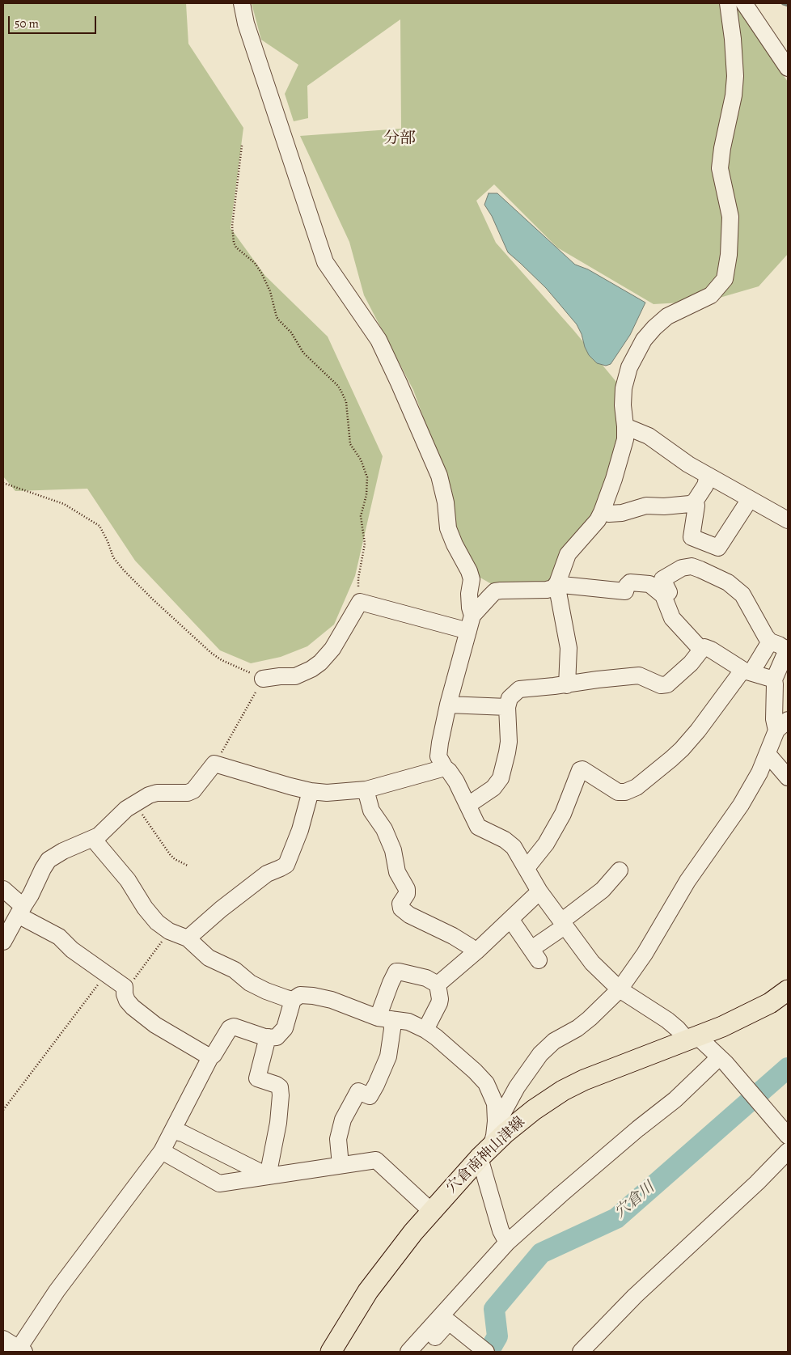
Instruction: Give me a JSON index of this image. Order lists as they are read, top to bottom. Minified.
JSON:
{"streets":{"main road":["穴倉南神山津線"]},"districts":["分部"],"water":["穴倉川"],"scale_bar":"50 m"}
